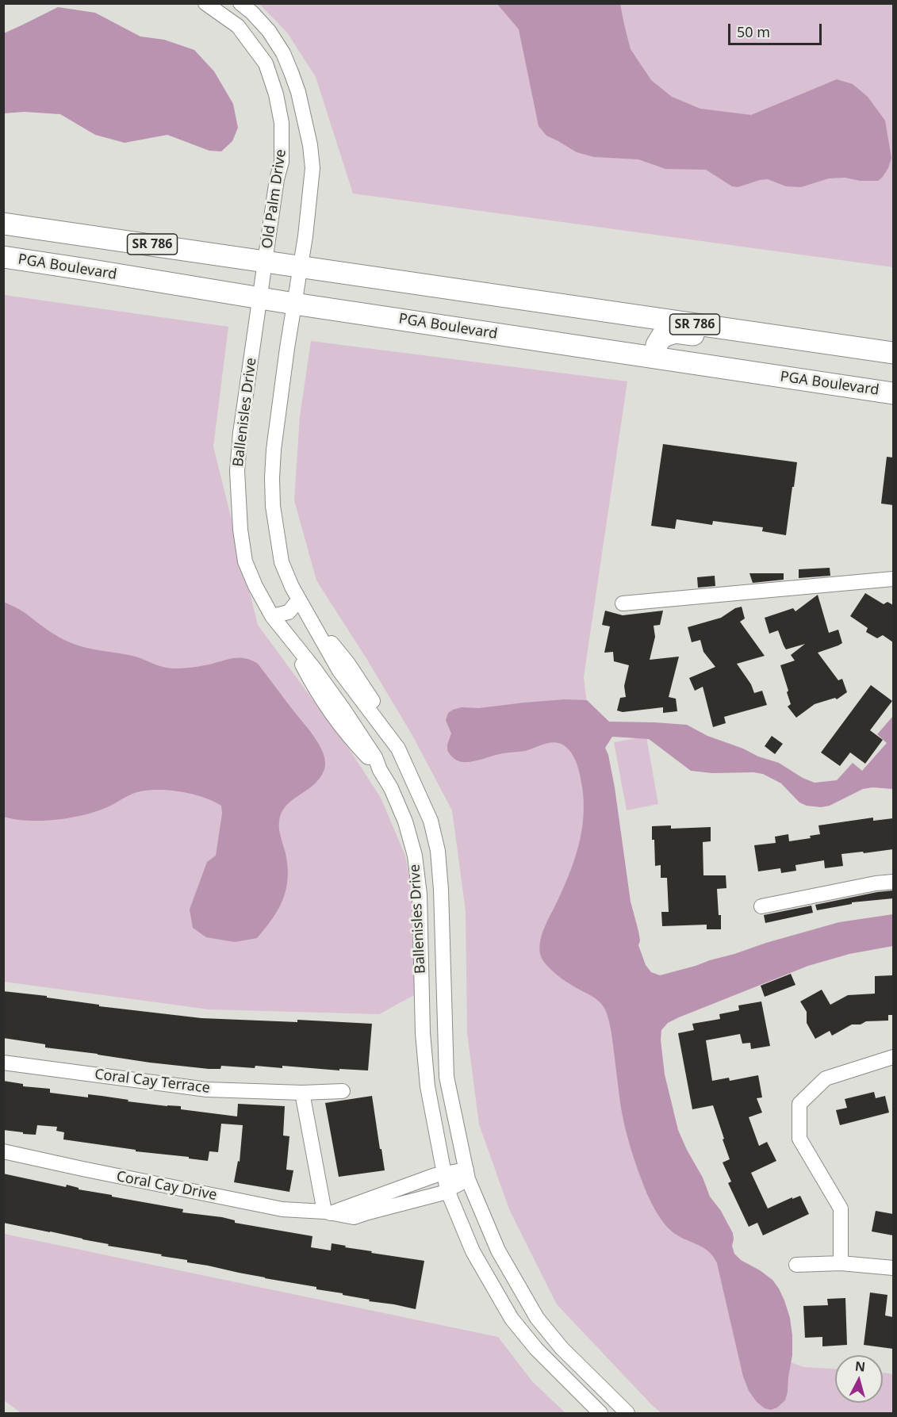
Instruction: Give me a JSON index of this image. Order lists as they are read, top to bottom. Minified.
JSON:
{"streets":{"main road":["SR 786","PGA Boulevard"],"street":["Old Palm Drive","Ballenisles Drive","Coral Cay Terrace","Coral Cay Drive"]},"crossings":[["Old Palm Drive","PGA Boulevard"],["Old Palm Drive","Ballenisles Drive"],["PGA Boulevard","Ballenisles Drive"],["Ballenisles Drive","Coral Cay Drive"]],"scale_bar":"50 m","north":"top"}
